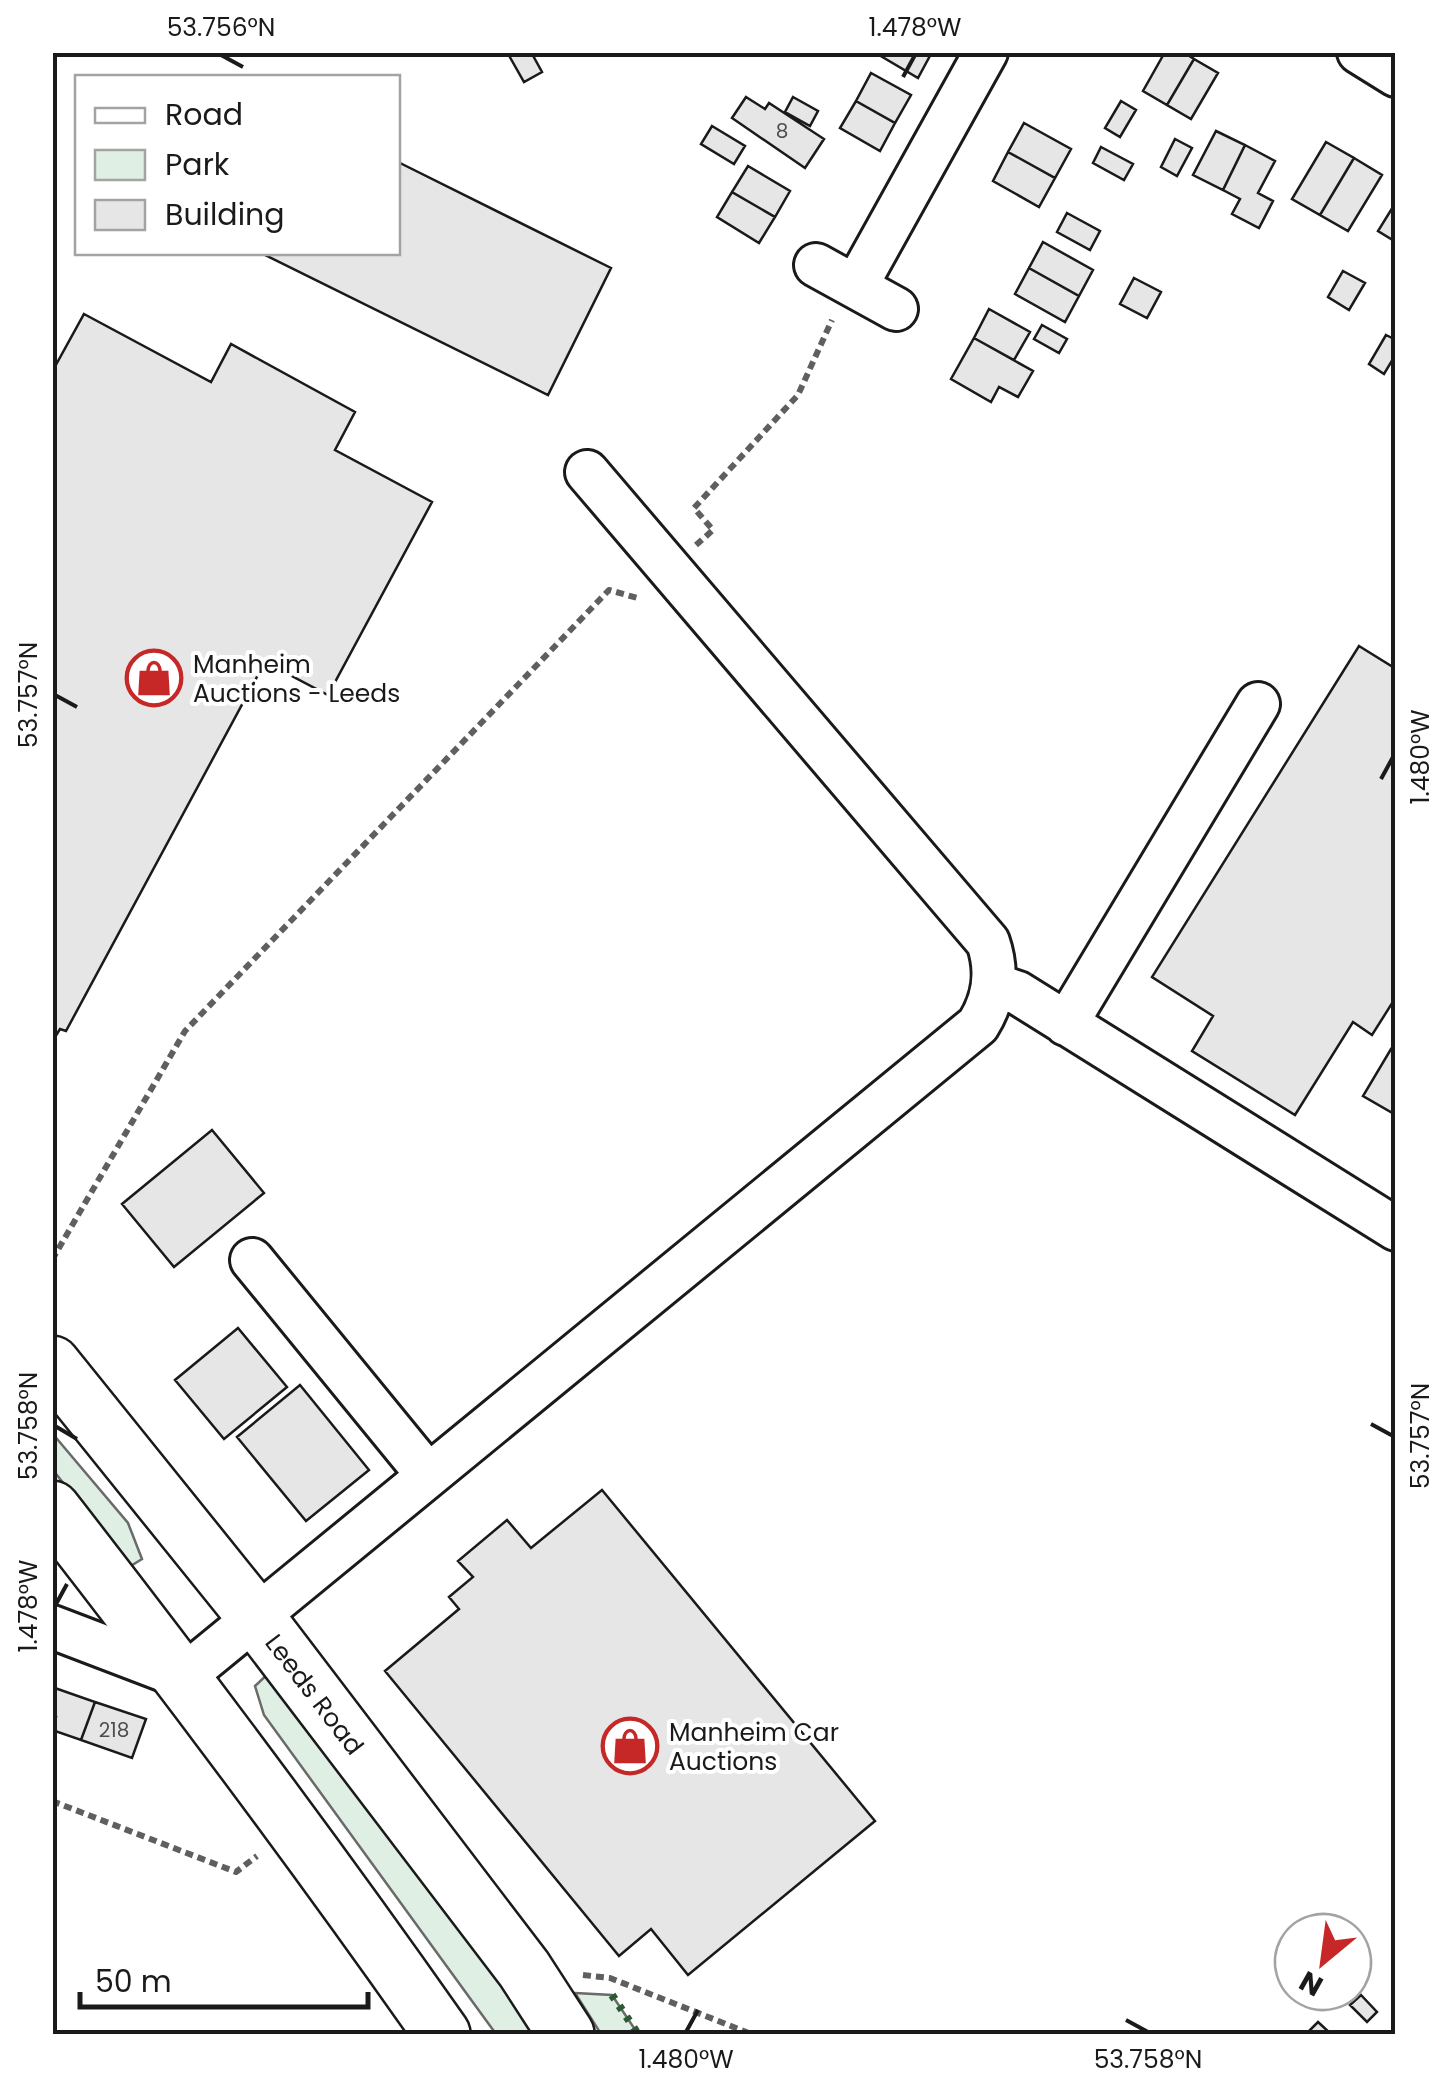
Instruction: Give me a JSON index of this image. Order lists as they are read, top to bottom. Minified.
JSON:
{"streets":{"main road":["Leeds Road"]},"places":{"shop":["Manheim Auctions - Leeds","Manheim Car Auctions"]},"house_numbers":["8","218"],"legend":["Road","Park","Building"],"scale_bar":"50 m","north":"bottom left","coordinates":["53.756°N","1.478°W","53.757°N","1.480°W","53.758°N"]}
